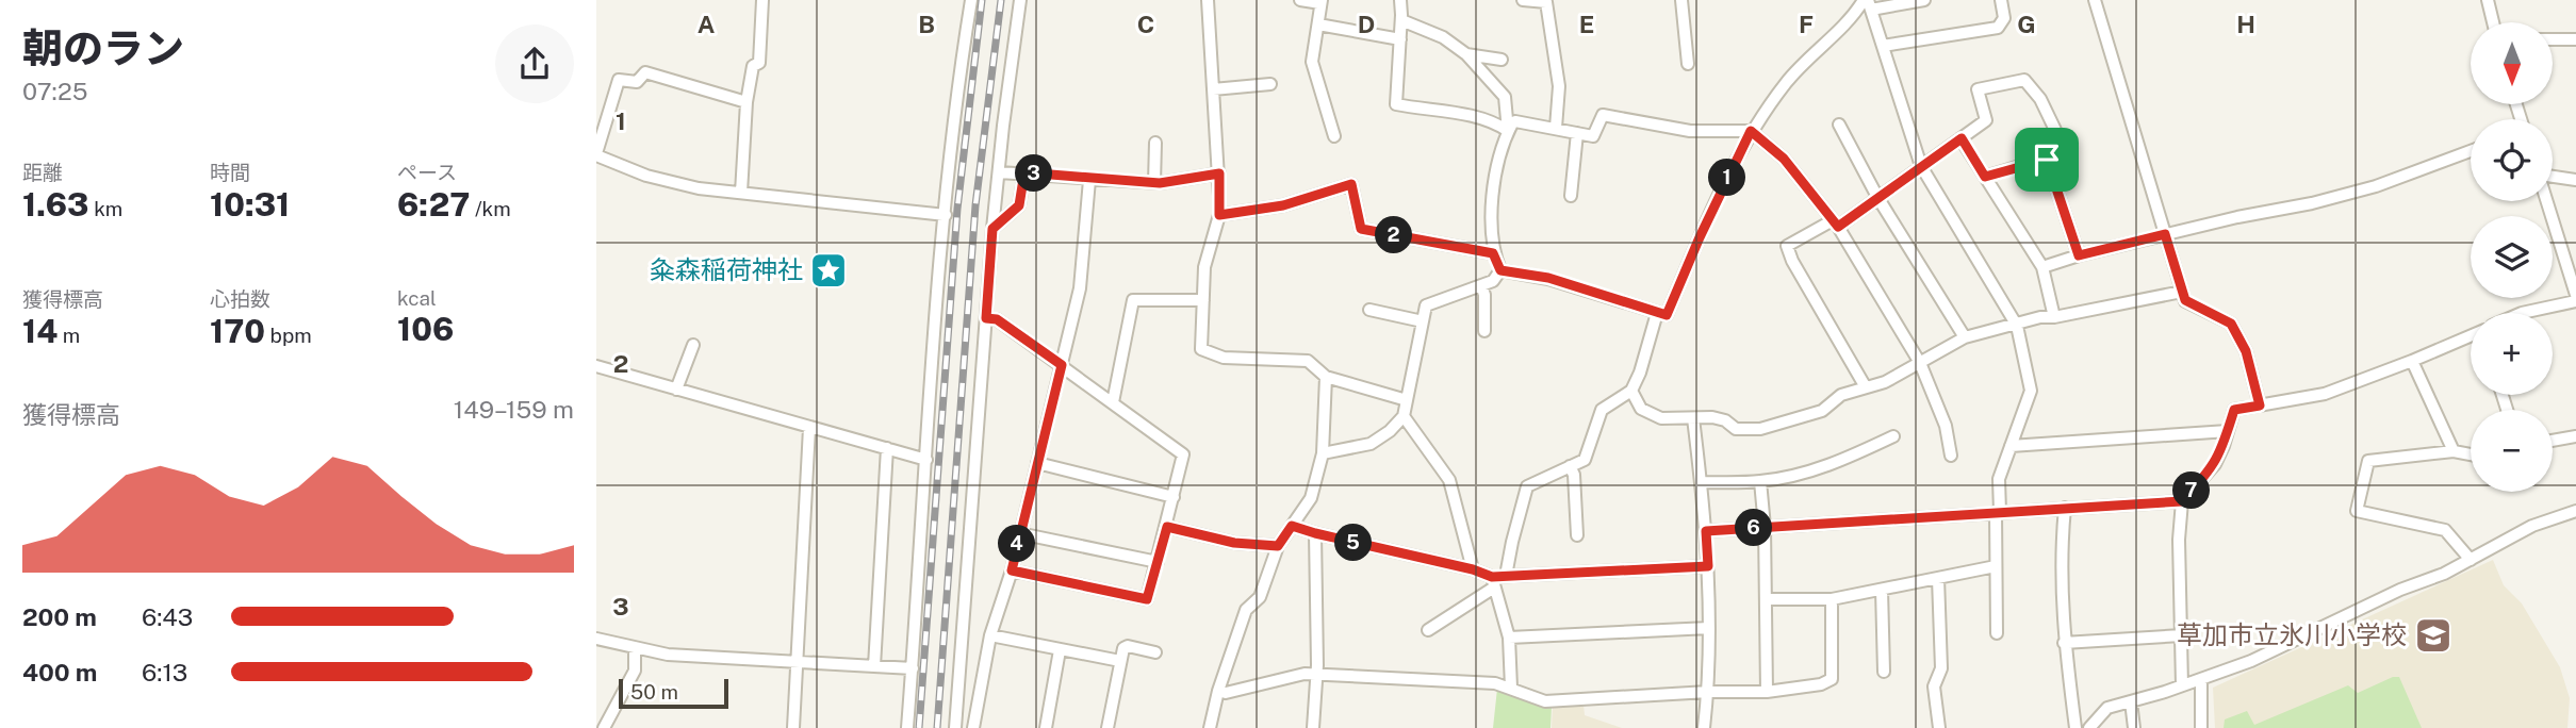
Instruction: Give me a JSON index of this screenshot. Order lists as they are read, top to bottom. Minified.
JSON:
{"places":{"place":["粂森稲荷神社"],"school or university":["草加市立氷川小学校"]},"scale_bar":"50 m","north":"bottom","page":{"heading":["朝のラン","07:25"],"map_buttons":["+","−"],"stats":[["距離","1.63 km"],["時間","10:31"],["ペース","6:27 /km"],["獲得標高","14 m"],["心拍数","170 bpm"],["kcal","106"]],"pins":["3","1","2","7","6","5","4"],"chart":["獲得標高","149–159 m"],"list":[{"name":"200 m","note":"6:43"},{"name":"400 m","note":"6:13"}],"scale":"50 m"},"grid":{"columns":["A","B","C","D","E","F","G","H"],"rows":["1","2","3"]}}
